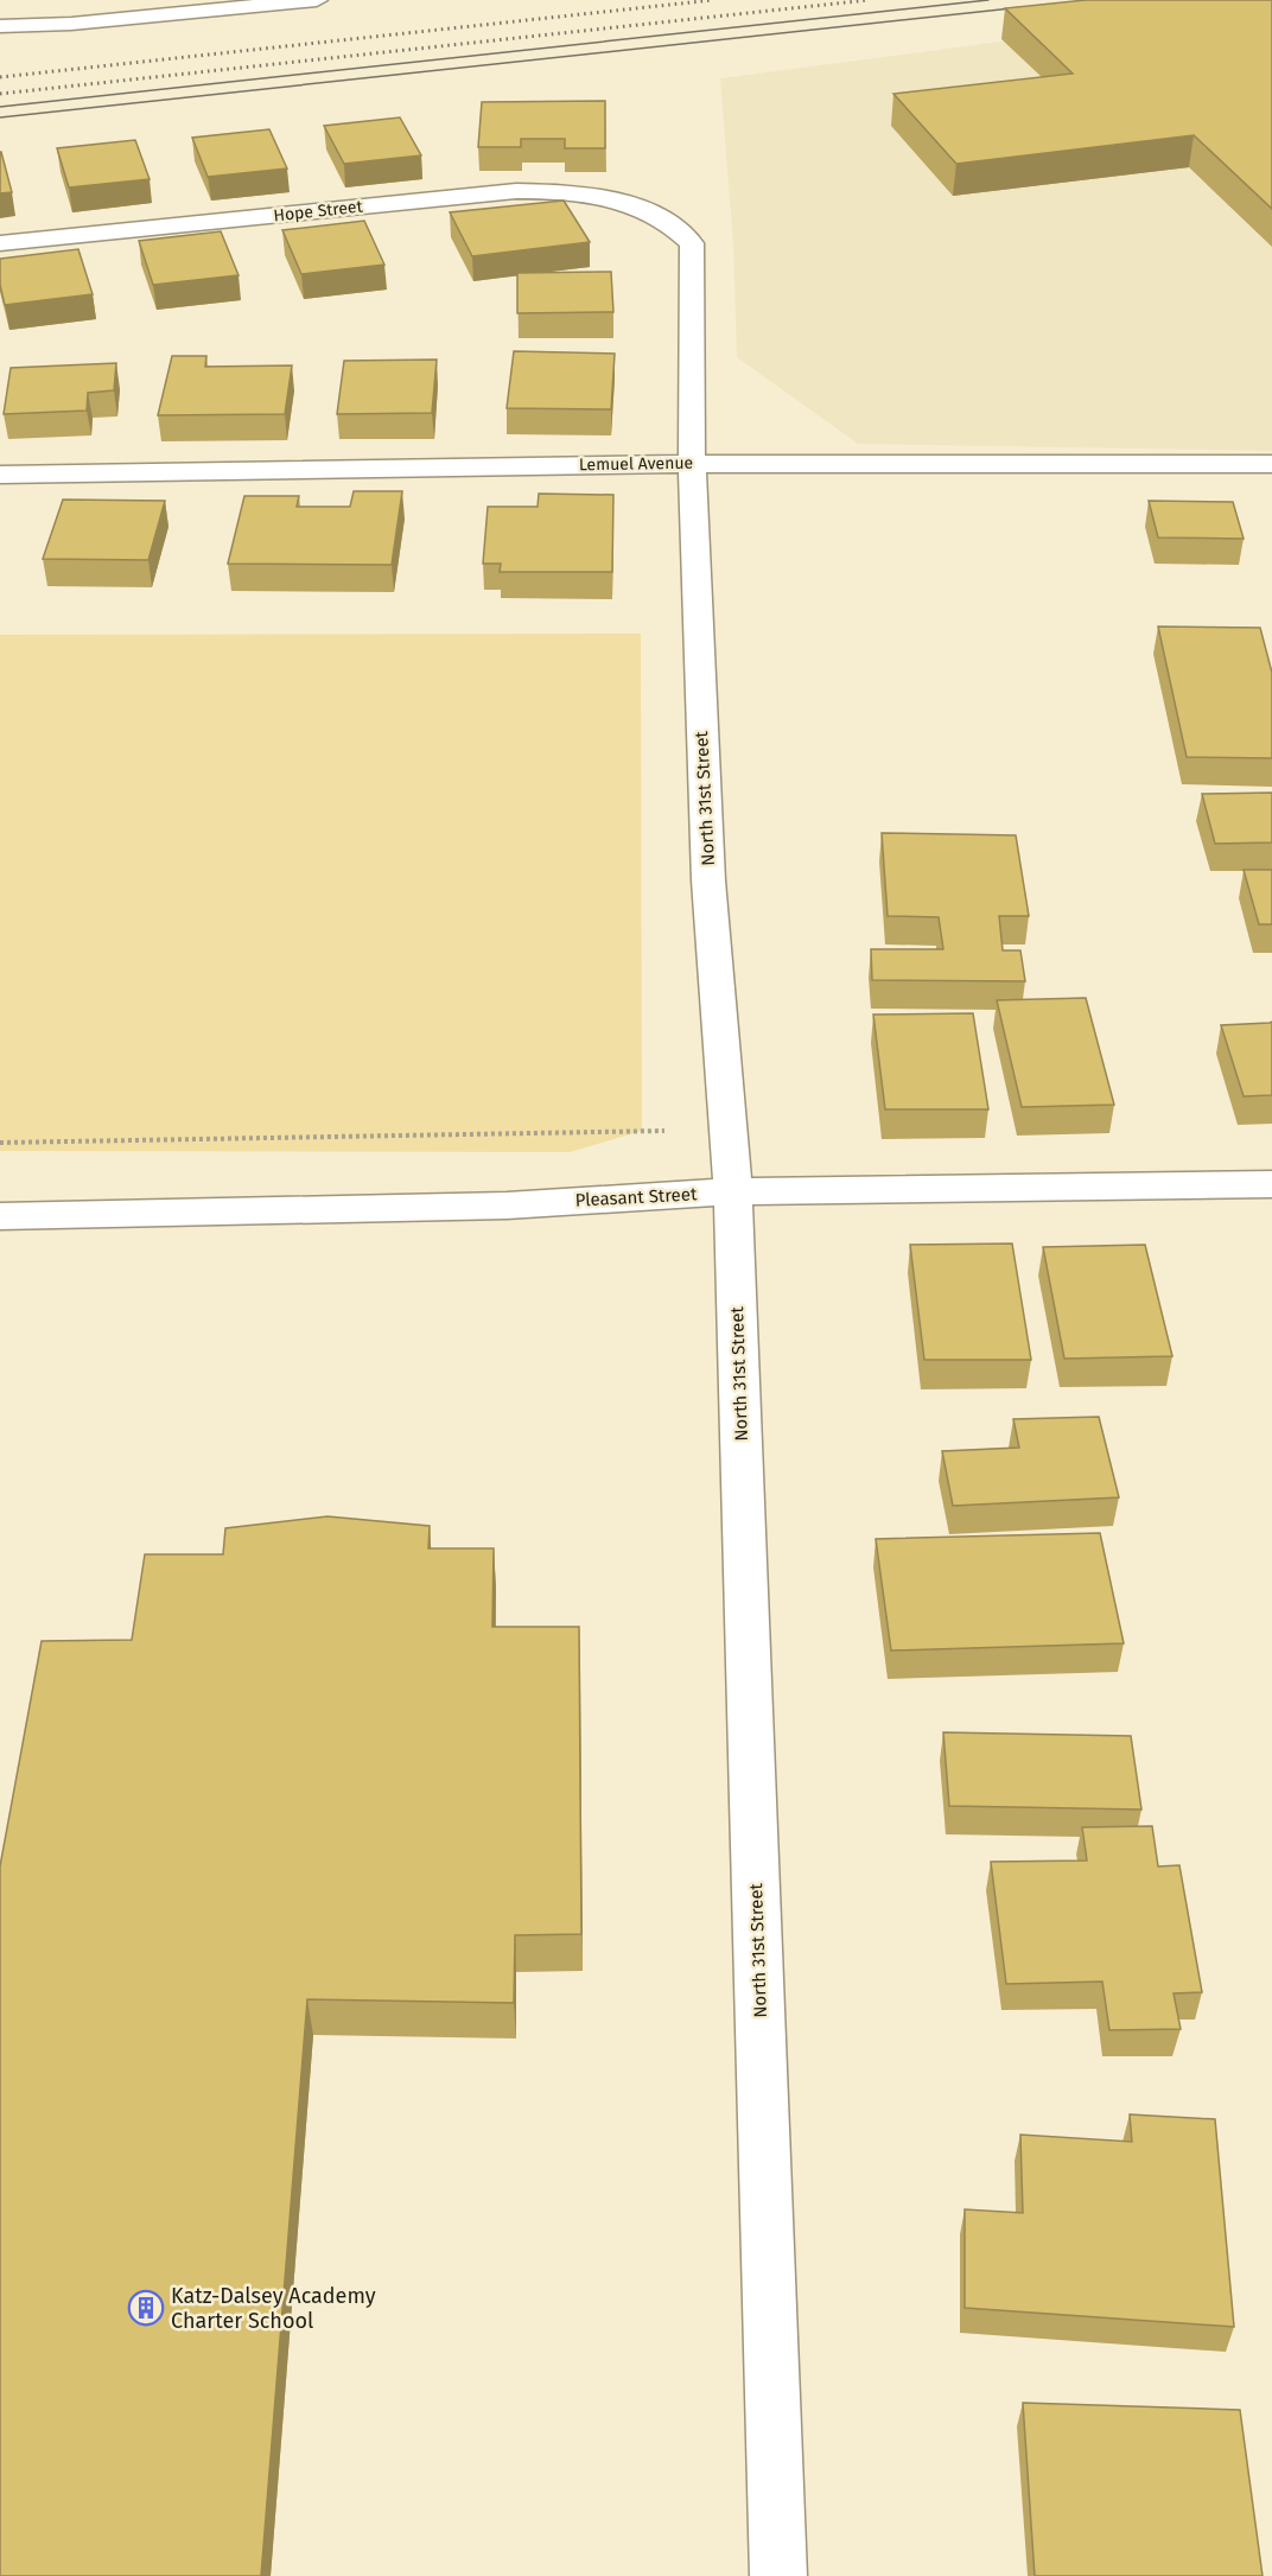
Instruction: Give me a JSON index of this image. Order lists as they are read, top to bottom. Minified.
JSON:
{"streets":{"street":["Hope Street","Lemuel Avenue","North 31st Street","Pleasant Street"]},"crossings":[["Hope Street","North 31st Street"],["Lemuel Avenue","North 31st Street"],["North 31st Street","Pleasant Street"]],"places":{"building":["Katz-Dalsey Academy Charter School"]}}
